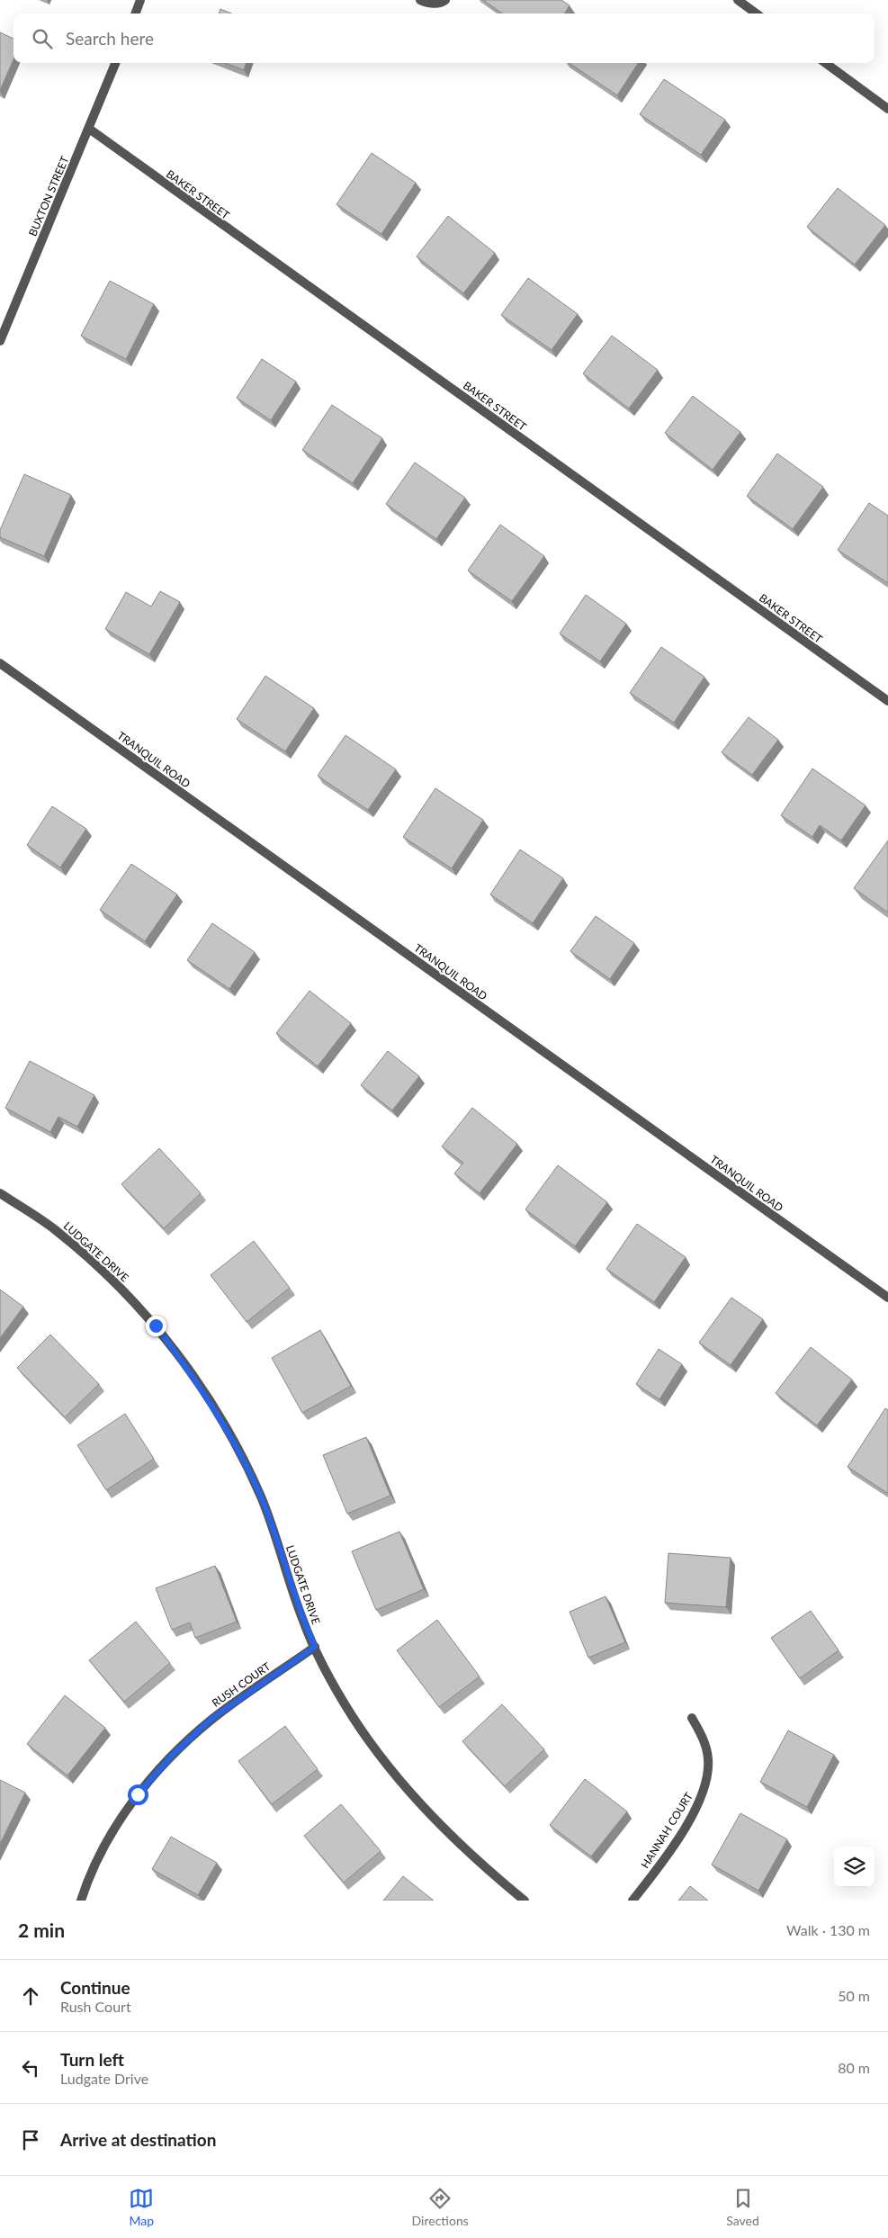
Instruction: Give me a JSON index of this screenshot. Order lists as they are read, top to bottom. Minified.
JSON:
{"streets":{"street":["BAKER STREET","BUXTON STREET","TRANQUIL ROAD","LUDGATE DRIVE","RUSH COURT","HANNAH COURT"]},"crossings":[["BAKER STREET","BUXTON STREET"],["LUDGATE DRIVE","RUSH COURT"]],"page":{"search":"Search here","heading":["2 min","Walk · 130 m"],"list":[["Continue","Rush Court","50 m"],["Turn left","Ludgate Drive","80 m"],"Arrive at destination"],"nav":["Map","Directions","Saved"]}}
